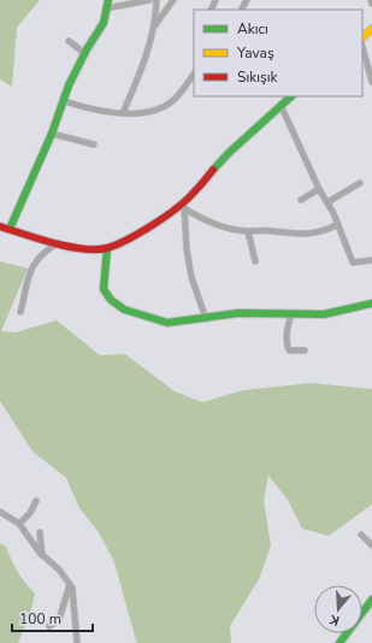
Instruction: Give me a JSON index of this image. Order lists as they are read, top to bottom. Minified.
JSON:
{"legend":["Akıcı","Yavaş","Sıkışık"],"scale_bar":"100 m","north":"bottom"}
